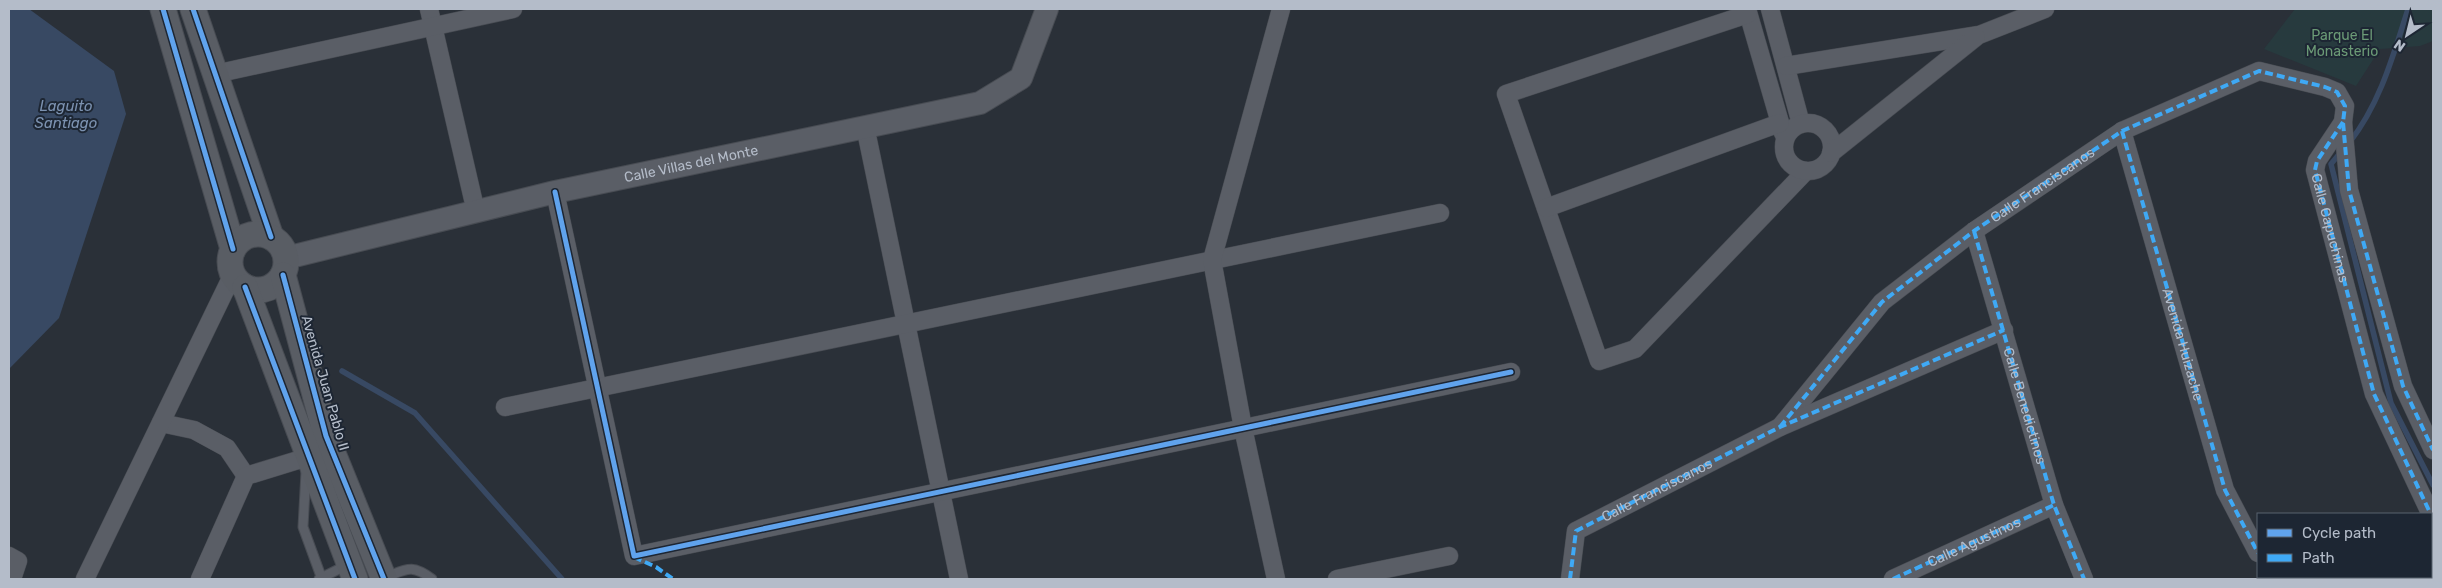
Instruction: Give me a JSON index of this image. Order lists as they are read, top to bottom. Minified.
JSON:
{"streets":{"main road":["Avenida Juan Pablo II"],"street":["Calle Villas del Monte","Calle Franciscanos","Calle Capuchinas","Avenida Huizache","Calle Benedictinos","Calle Agustinos"]},"crossings":[["Calle Villas del Monte","Avenida Juan Pablo II"],["Calle Franciscanos","Calle Capuchinas"],["Calle Franciscanos","Avenida Huizache"],["Calle Franciscanos","Calle Benedictinos"],["Calle Benedictinos","Calle Agustinos"]],"water":["Laguito Santiago"],"parks":["Parque El Monasterio"],"legend":["Cycle path","Path"],"north":"bottom left"}
